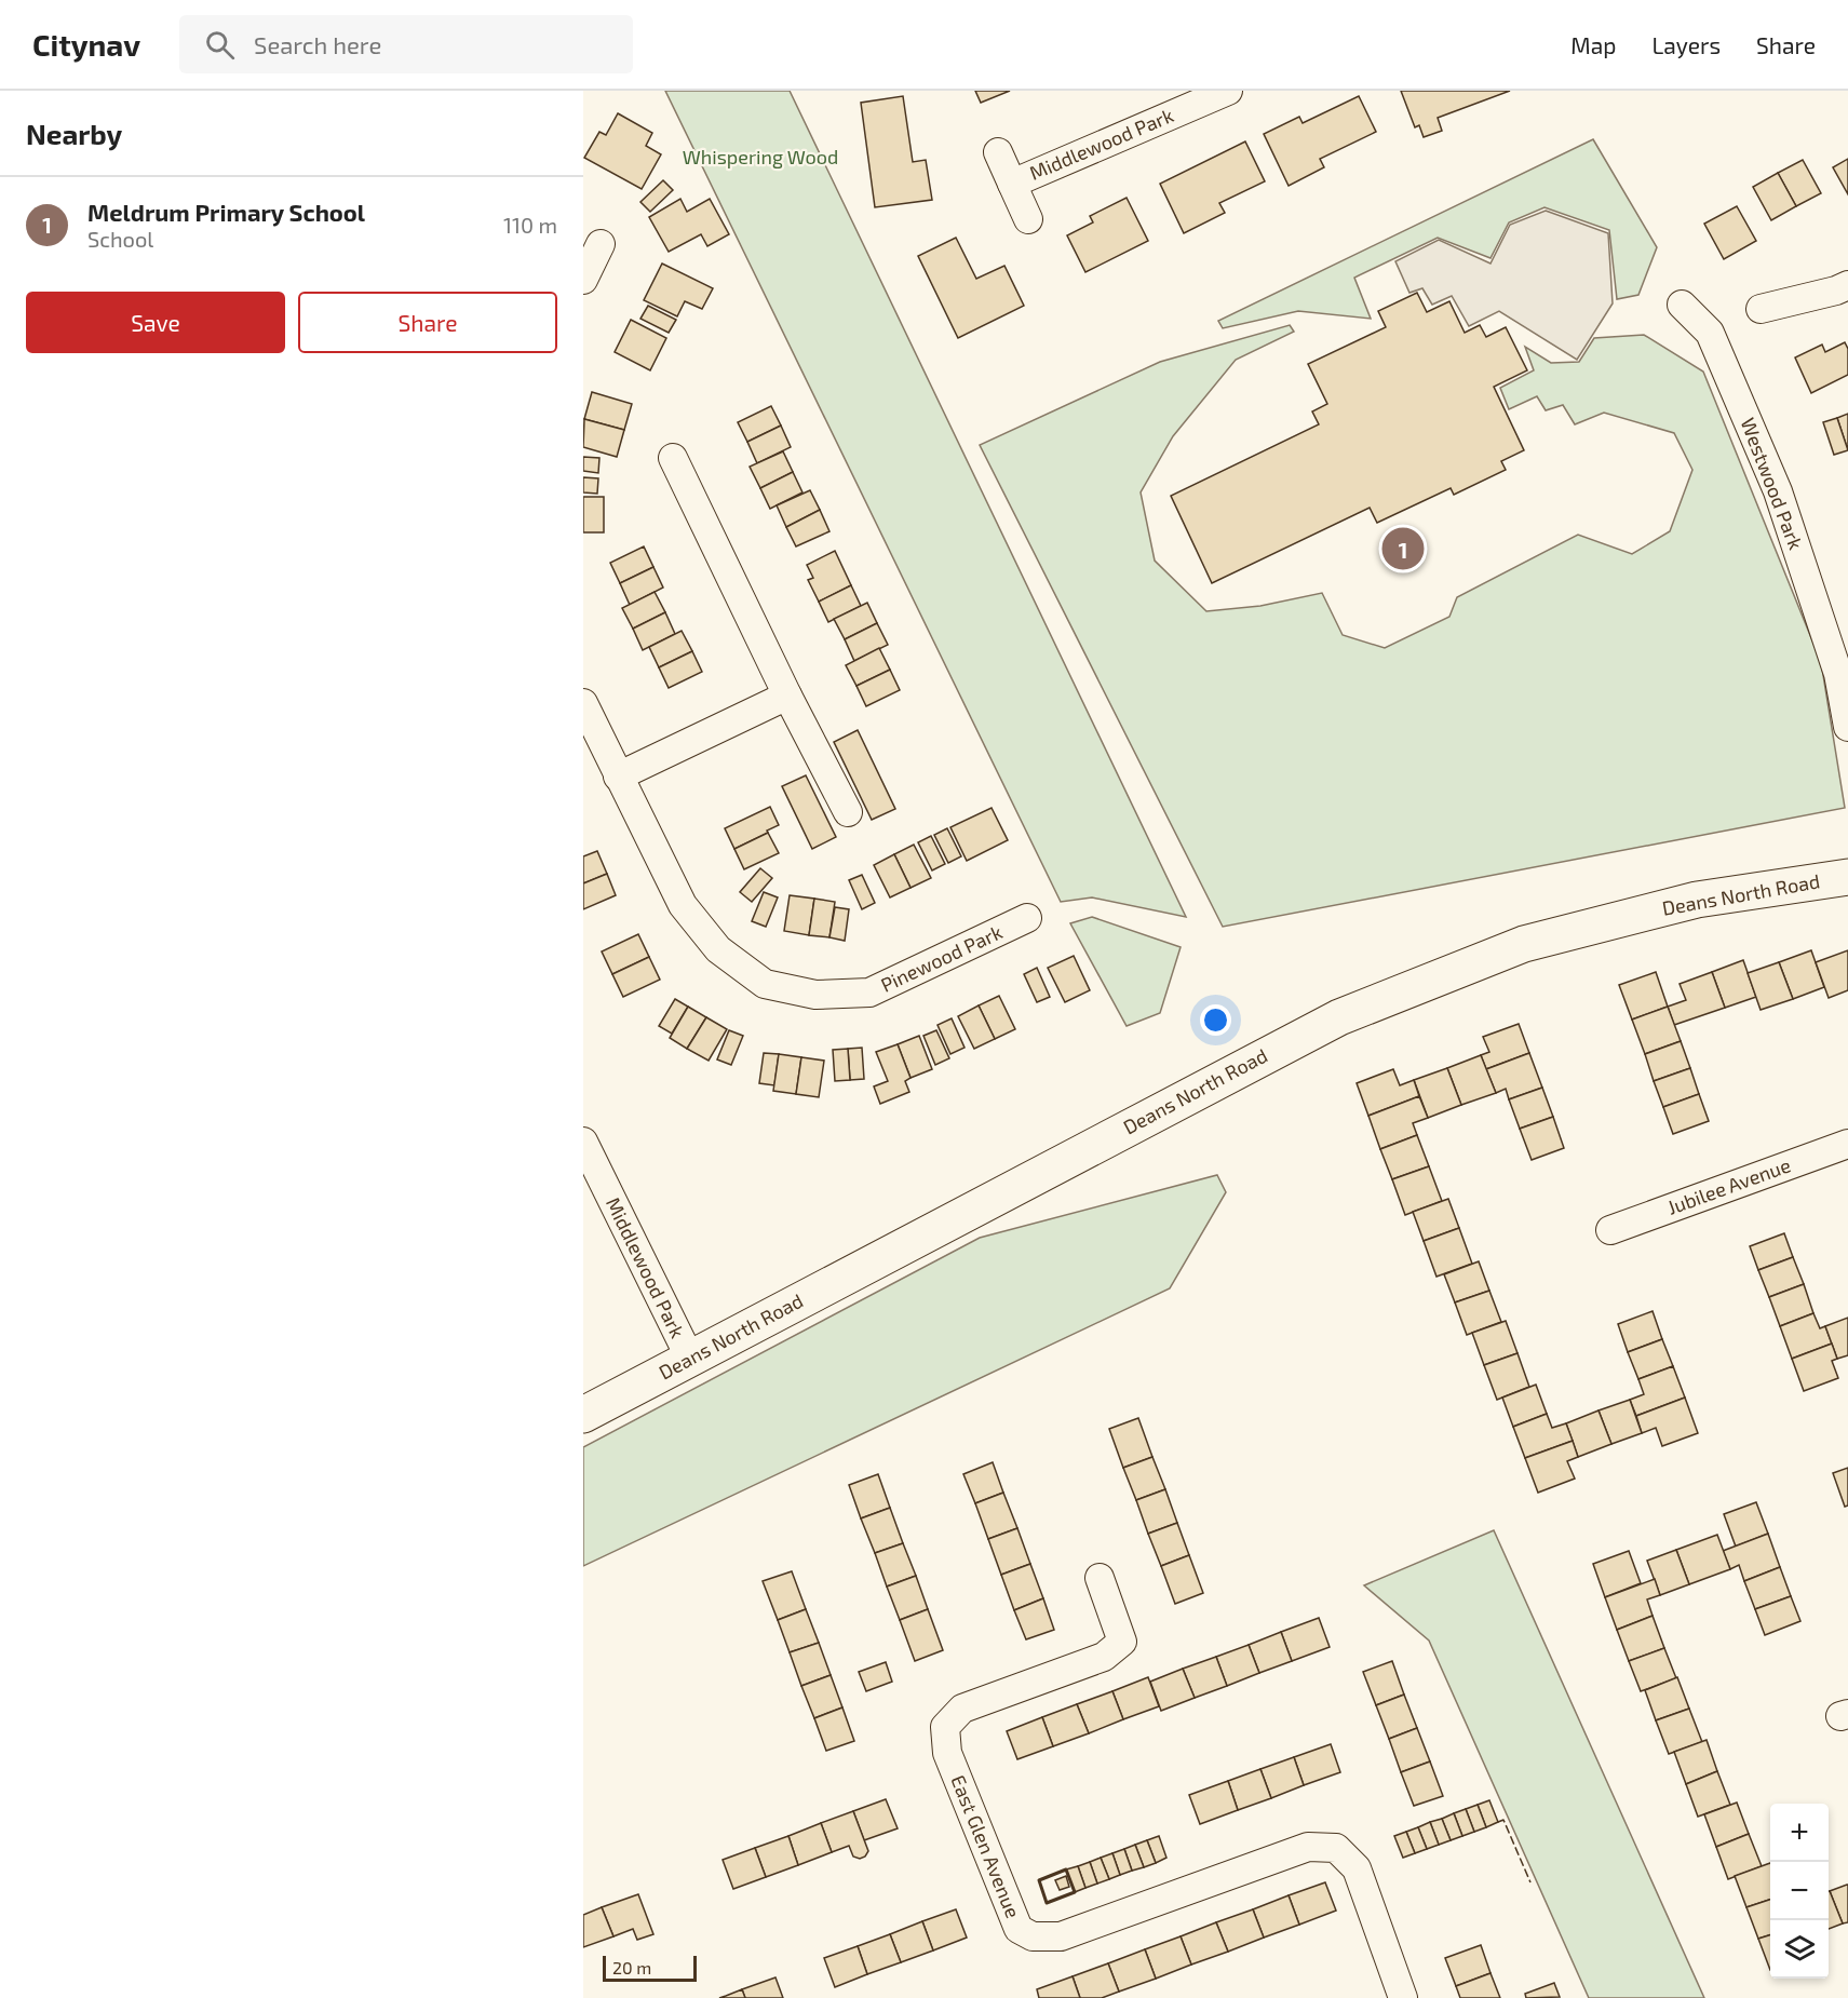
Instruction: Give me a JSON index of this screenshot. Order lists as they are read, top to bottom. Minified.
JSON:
{"streets":{"street":["Middlewood Park","Westwood Park","Deans North Road","Pinewood Park","Jubilee Avenue","East Glen Avenue"]},"crossings":[["Middlewood Park","Deans North Road"]],"parks":["Whispering Wood"],"scale_bar":"20 m","page":{"header":"Citynav","search":"Search here","nav":["Map","Layers","Share"],"heading":"Nearby","list":[{"mark":"1","name":"Meldrum Primary School","note":"School","value":"110 m"}],"buttons":["Save","Share"],"pins":"1","map_buttons":["+","−"],"scale":"20 m"}}
